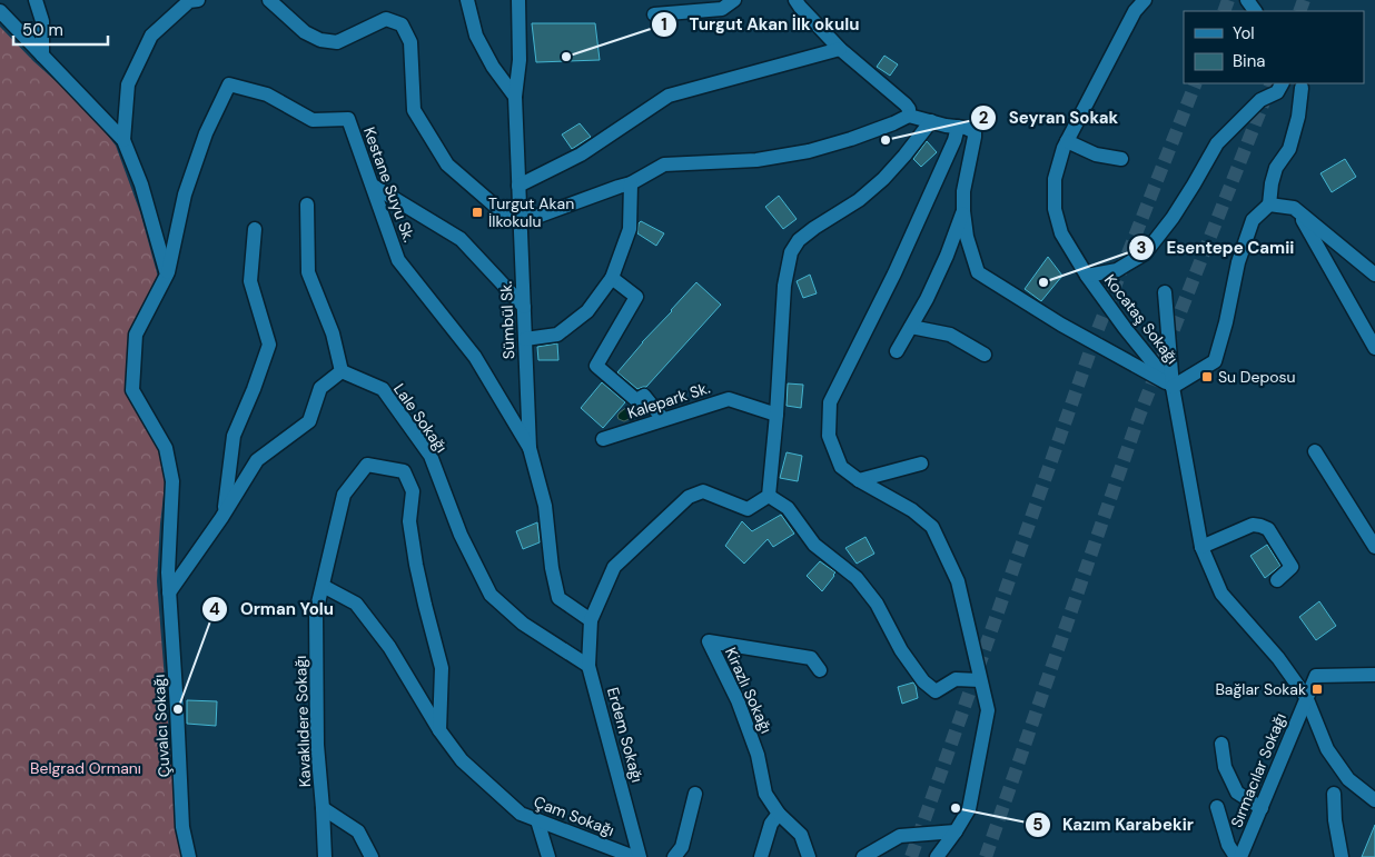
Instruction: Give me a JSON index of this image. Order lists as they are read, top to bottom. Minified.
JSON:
{"streets":{"street":["Kestane Suyu Sk.","Kocataş Sokağı","Sümbül Sk.","Kalepark Sk.","Lale Sokağı","Kirazlı Sokağı","Kavaklıdere Sokağı","Çuvalcı Sokağı","Erdem Sokağı","Sırmacılar Sokağı","Çam Sokağı"]},"crossings":[["Kestane Suyu Sk.","Sümbül Sk."],["Kestane Suyu Sk.","Çuvalcı Sokağı"],["Sümbül Sk.","Erdem Sokağı"],["Lale Sokağı","Erdem Sokağı"],["Kavaklıdere Sokağı","Çam Sokağı"]],"parks":["Belgrad Ormanı"],"places":{"other":["Turgut Akan İlk okulu","Seyran Sokak","Esentepe Camii","Orman Yolu","Kazım Karabekir"],"transit":["Turgut Akan İlkokulu","Su Deposu","Bağlar Sokak"]},"legend":["Yol","Bina"],"scale_bar":"50 m"}
